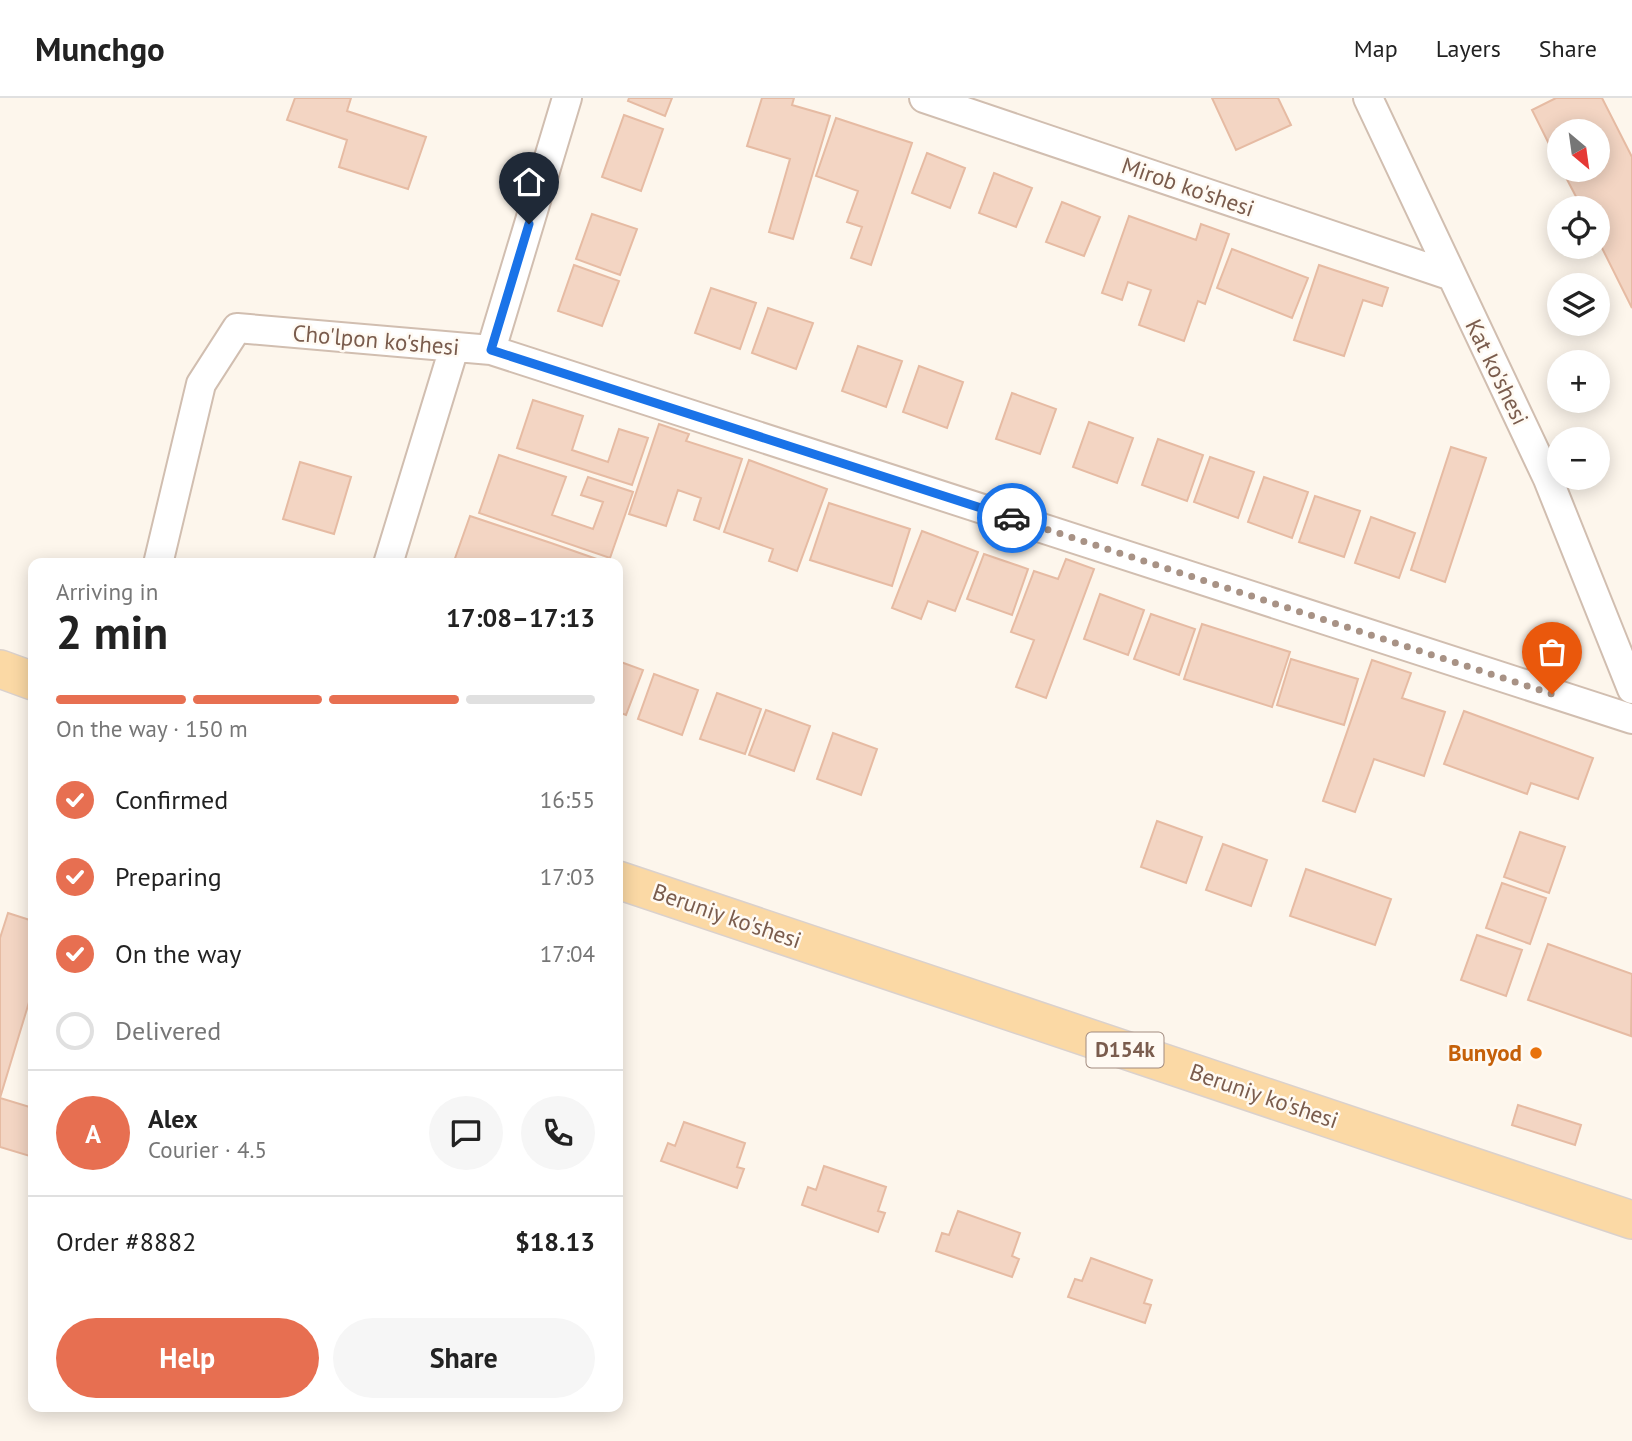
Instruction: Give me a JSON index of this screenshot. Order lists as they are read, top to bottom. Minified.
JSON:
{"streets":{"main road":["Beruniy ko'shesi","D154k"],"street":["Mirob ko'shesi","Cho'lpon ko'shesi","Kat ko'shesi"]},"crossings":[["Mirob ko'shesi","Kat ko'shesi"]],"places":["Bunyod"],"north":"bottom right","page":{"header":"Munchgo","nav":["Map","Layers","Share"],"map_buttons":["+","−"],"heading":["2 min","Arriving in","17:08–17:13"],"panel":["Alex","Courier · 4.5","Order #8882","$18.13"],"bar":"On the way · 150 m","list":[["Confirmed","16:55"],["Preparing","17:03"],["On the way","17:04"],"Delivered"],"round":"A","buttons":["Help","Share"]}}
